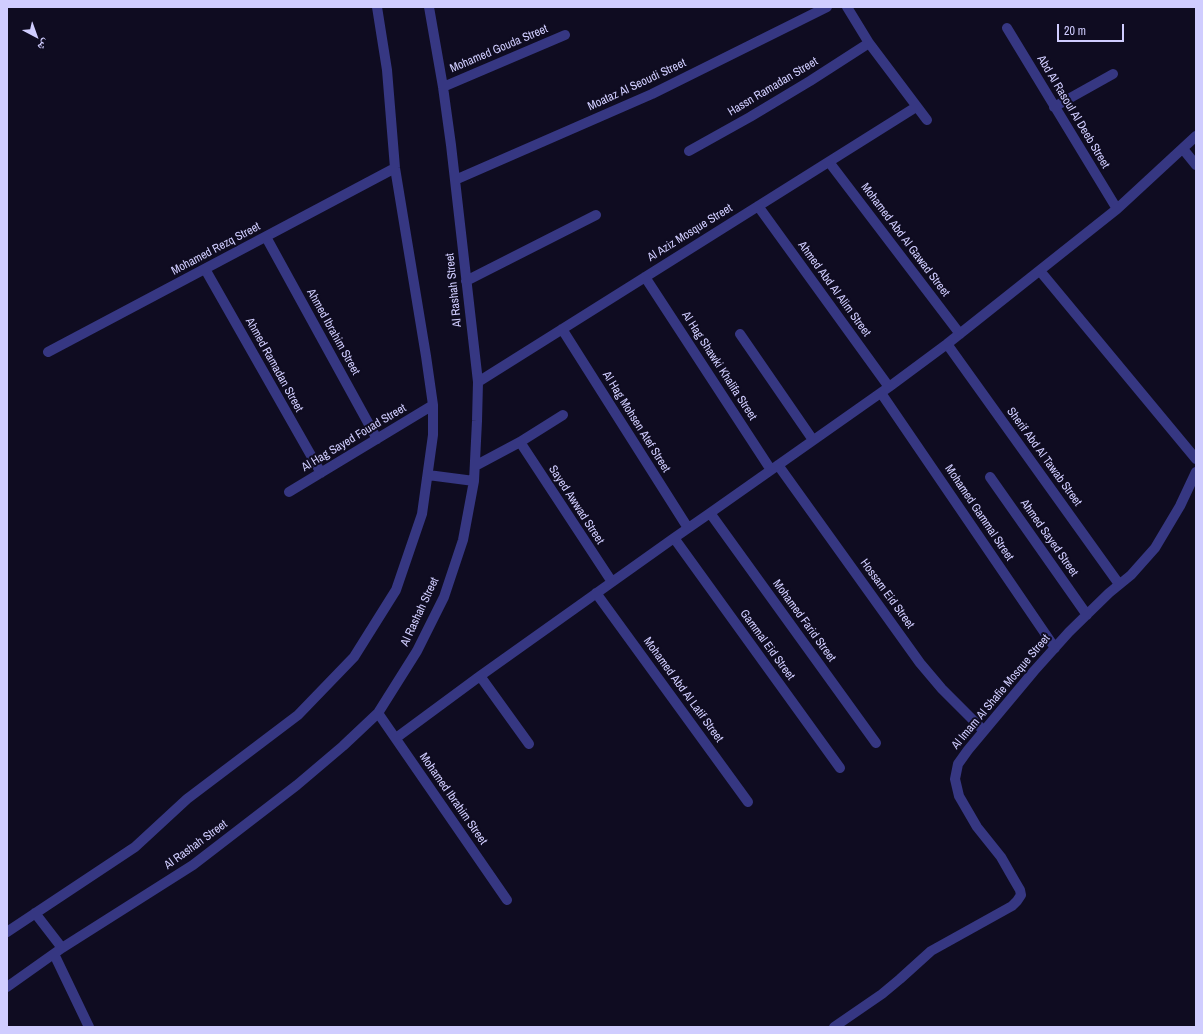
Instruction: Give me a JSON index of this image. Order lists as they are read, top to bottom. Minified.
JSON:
{"streets":{"street":["Mohamed Gouda Street","Moataz Al Seoudi Street","Hassn Ramadan Street","Abd Al Rasoul Al Deeb Street","Al Aziz Mosque Street","Mohamed Abd Al Gawad Street","Mohamed Rezq Street","Ahmed Abd Al Alim Street","Al Rashah Street","Ahmed Ibrahim Street","Ahmed Ramadan Street","Al Hag Shawki Khalifa Street","Al Hag Mohsen Atef Street","Al Hag Sayed Fouad Street","Sherif Abd Al Tawab Street","Sayed Awwad Street","Mohamed Gammal Street","Ahmed Sayed Street","Hossam Eid Street","Mohamed Farid Street","Gammal Eid Street","Mohamed Abd Al Latif Street","Al Imam Al Shafie Mosque Street","Mohamed Ibrahim Street"]},"crossings":[["Mohamed Gouda Street","Al Rashah Street"],["Moataz Al Seoudi Street","Al Rashah Street"],["Al Aziz Mosque Street","Mohamed Abd Al Gawad Street"],["Al Aziz Mosque Street","Ahmed Abd Al Alim Street"],["Al Aziz Mosque Street","Al Rashah Street"],["Al Aziz Mosque Street","Al Hag Shawki Khalifa Street"],["Al Aziz Mosque Street","Al Hag Mohsen Atef Street"],["Mohamed Rezq Street","Ahmed Ibrahim Street"],["Mohamed Rezq Street","Ahmed Ramadan Street"],["Al Rashah Street","Mohamed Ibrahim Street"],["Ahmed Ibrahim Street","Al Hag Sayed Fouad Street"],["Ahmed Ramadan Street","Al Hag Sayed Fouad Street"],["Al Hag Shawki Khalifa Street","Hossam Eid Street"],["Sherif Abd Al Tawab Street","Al Imam Al Shafie Mosque Street"],["Mohamed Gammal Street","Al Imam Al Shafie Mosque Street"],["Ahmed Sayed Street","Al Imam Al Shafie Mosque Street"],["Hossam Eid Street","Al Imam Al Shafie Mosque Street"]],"scale_bar":"20 m","north":"bottom right"}
